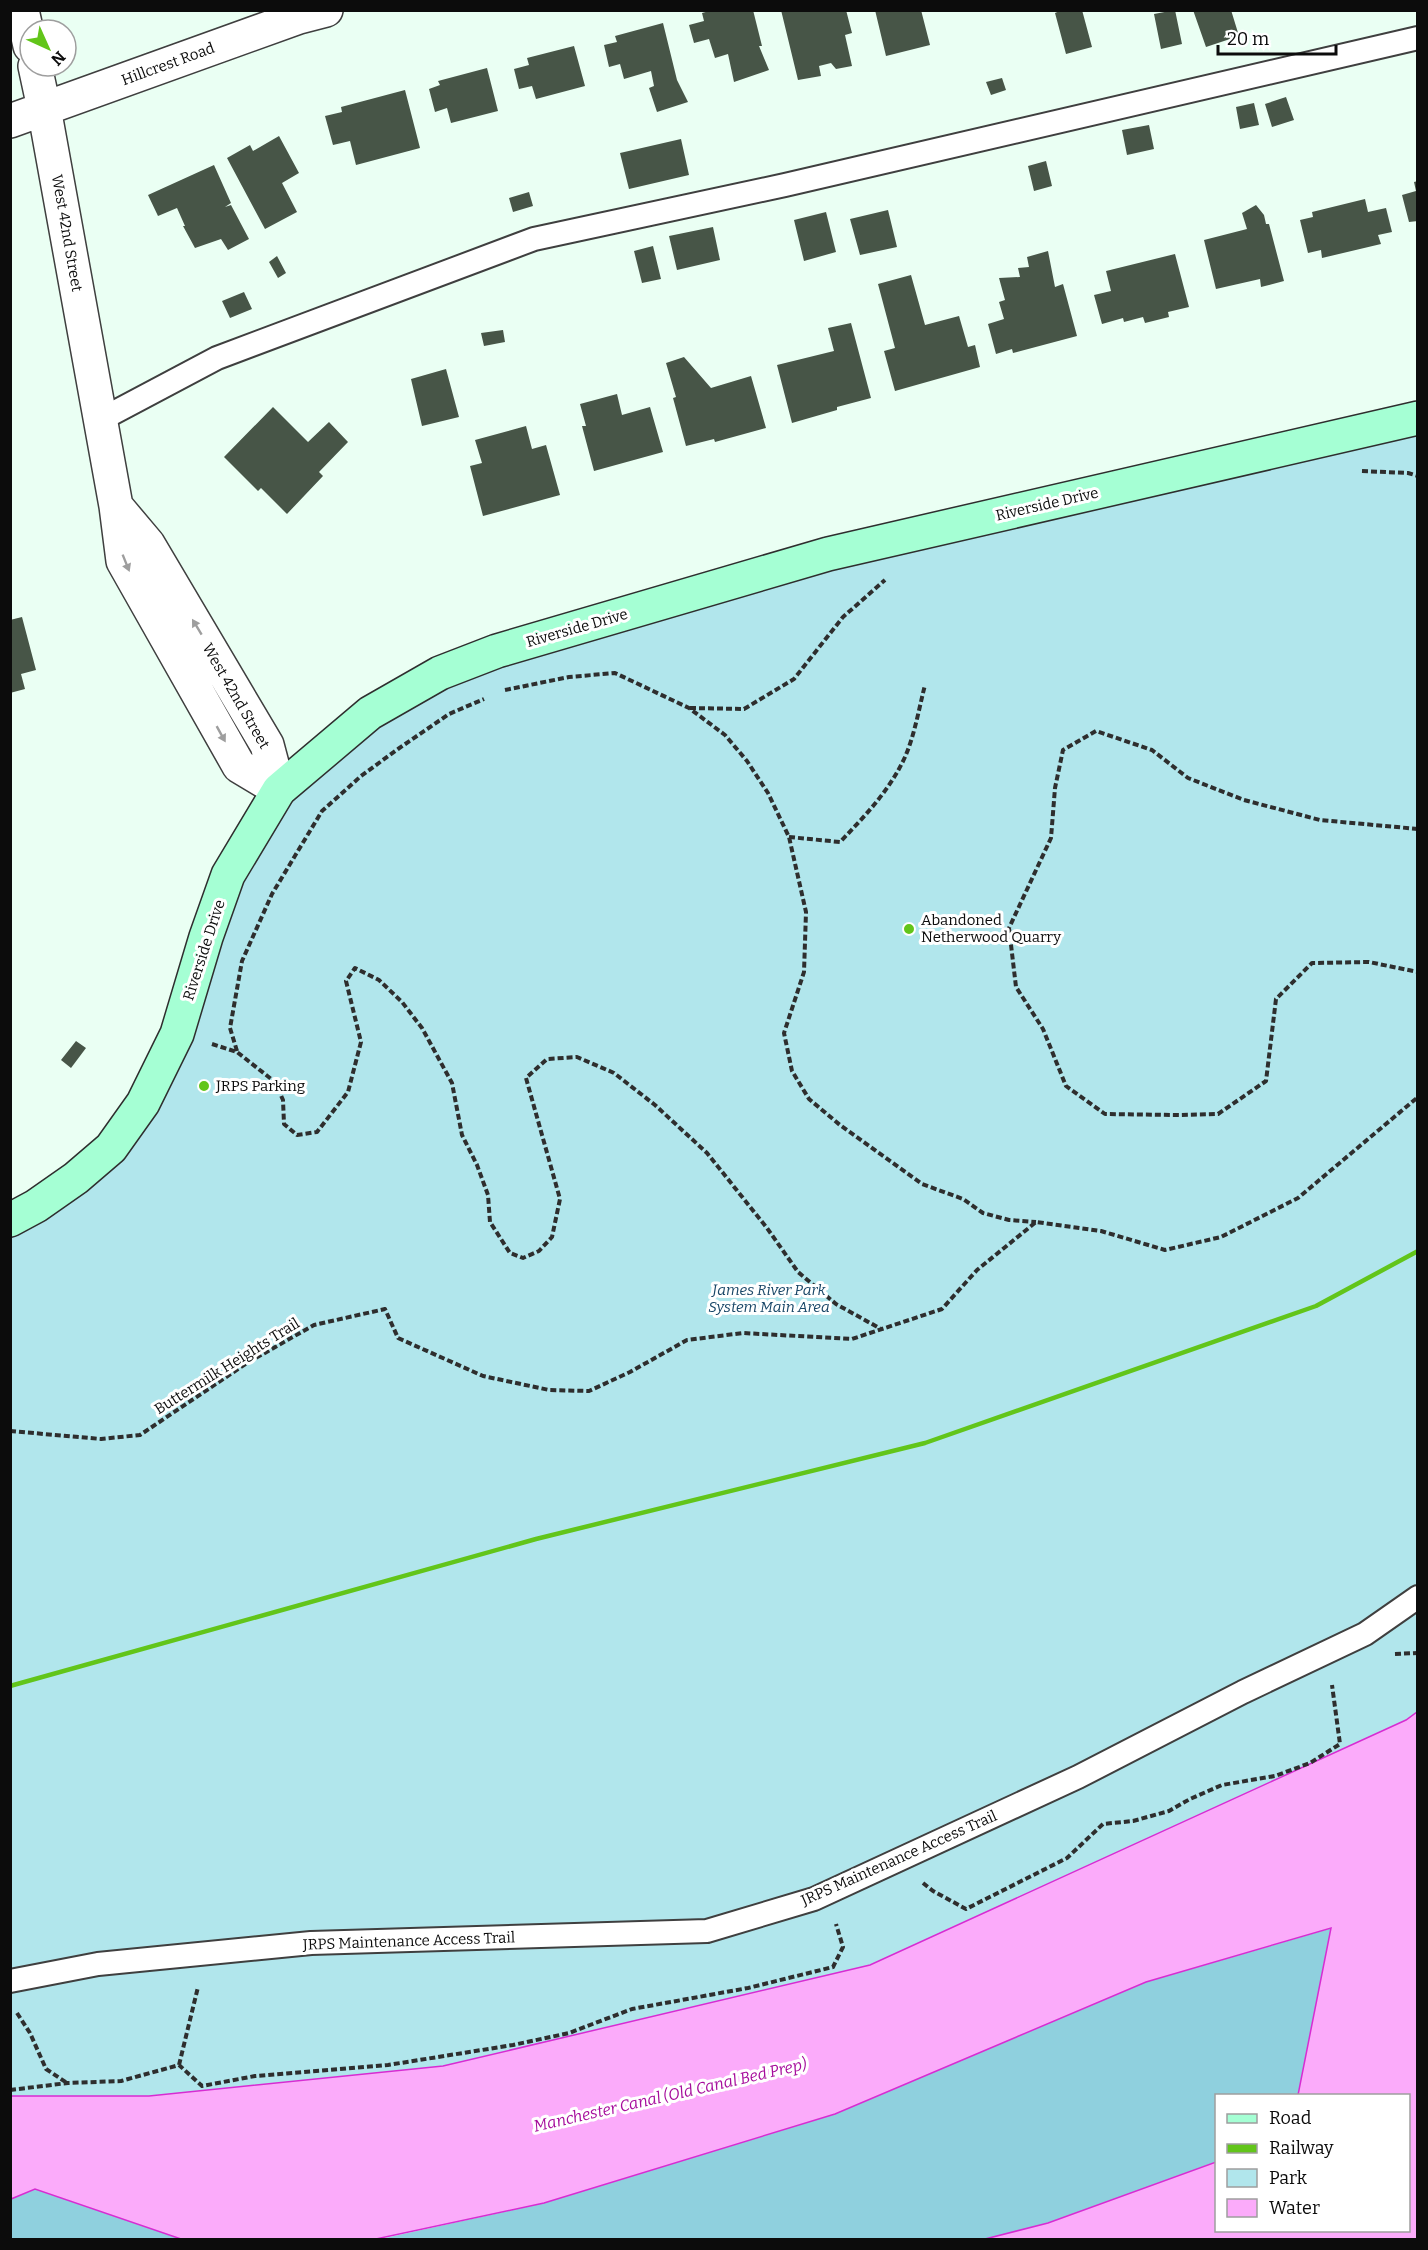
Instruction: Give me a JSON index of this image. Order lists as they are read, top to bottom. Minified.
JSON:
{"streets":{"street":["Hillcrest Road","West 42nd Street","Riverside Drive"],"lane":["JRPS Maintenance Access Trail"],"path":["Buttermilk Heights Trail"]},"crossings":[["Hillcrest Road","West 42nd Street"],["West 42nd Street","Riverside Drive"]],"water":["Manchester Canal (Old Canal Bed Prep)"],"parks":["James River Park System Main Area"],"places":["Abandoned Netherwood Quarry","JRPS Parking"],"legend":["Road","Railway","Park","Water"],"scale_bar":"20 m","north":"bottom right"}
